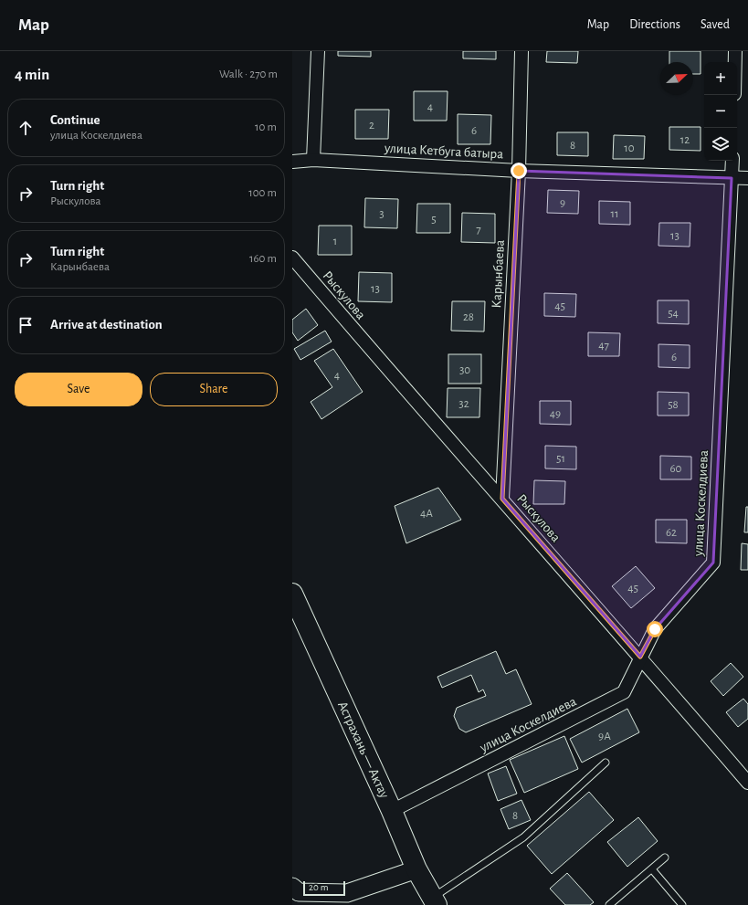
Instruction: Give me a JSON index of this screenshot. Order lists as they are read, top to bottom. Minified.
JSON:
{"streets":{"highway":["Астрахань — Актау"],"street":["улица Кетбуга батыра","Карынбаева","Рыскулова","улица Коскелдиева"]},"crossings":[["улица Кетбуга батыра","Карынбаева"],["улица Кетбуга батыра","улица Коскелдиева"],["Карынбаева","Рыскулова"],["Рыскулова","улица Коскелдиева"],["улица Коскелдиева","Астрахань — Актау"]],"house_numbers":["4","2","6","12","8","10","9","3","11","5","7","13","1","13","45","54","28","47","6","30","4","32","58","49","51","60","4А","62","45","9А","8"],"scale_bar":"20 m","north":"top right","page":{"header":"Map","nav":["Map","Directions","Saved"],"heading":["4 min","Walk · 270 m"],"map_buttons":["+","−"],"list":[["Continue","улица Коскелдиева","10 m"],["Turn right","Рыскулова","100 m"],["Turn right","Карынбаева","160 m"],"Arrive at destination"],"buttons":["Save","Share"],"scale":"20 m"}}
